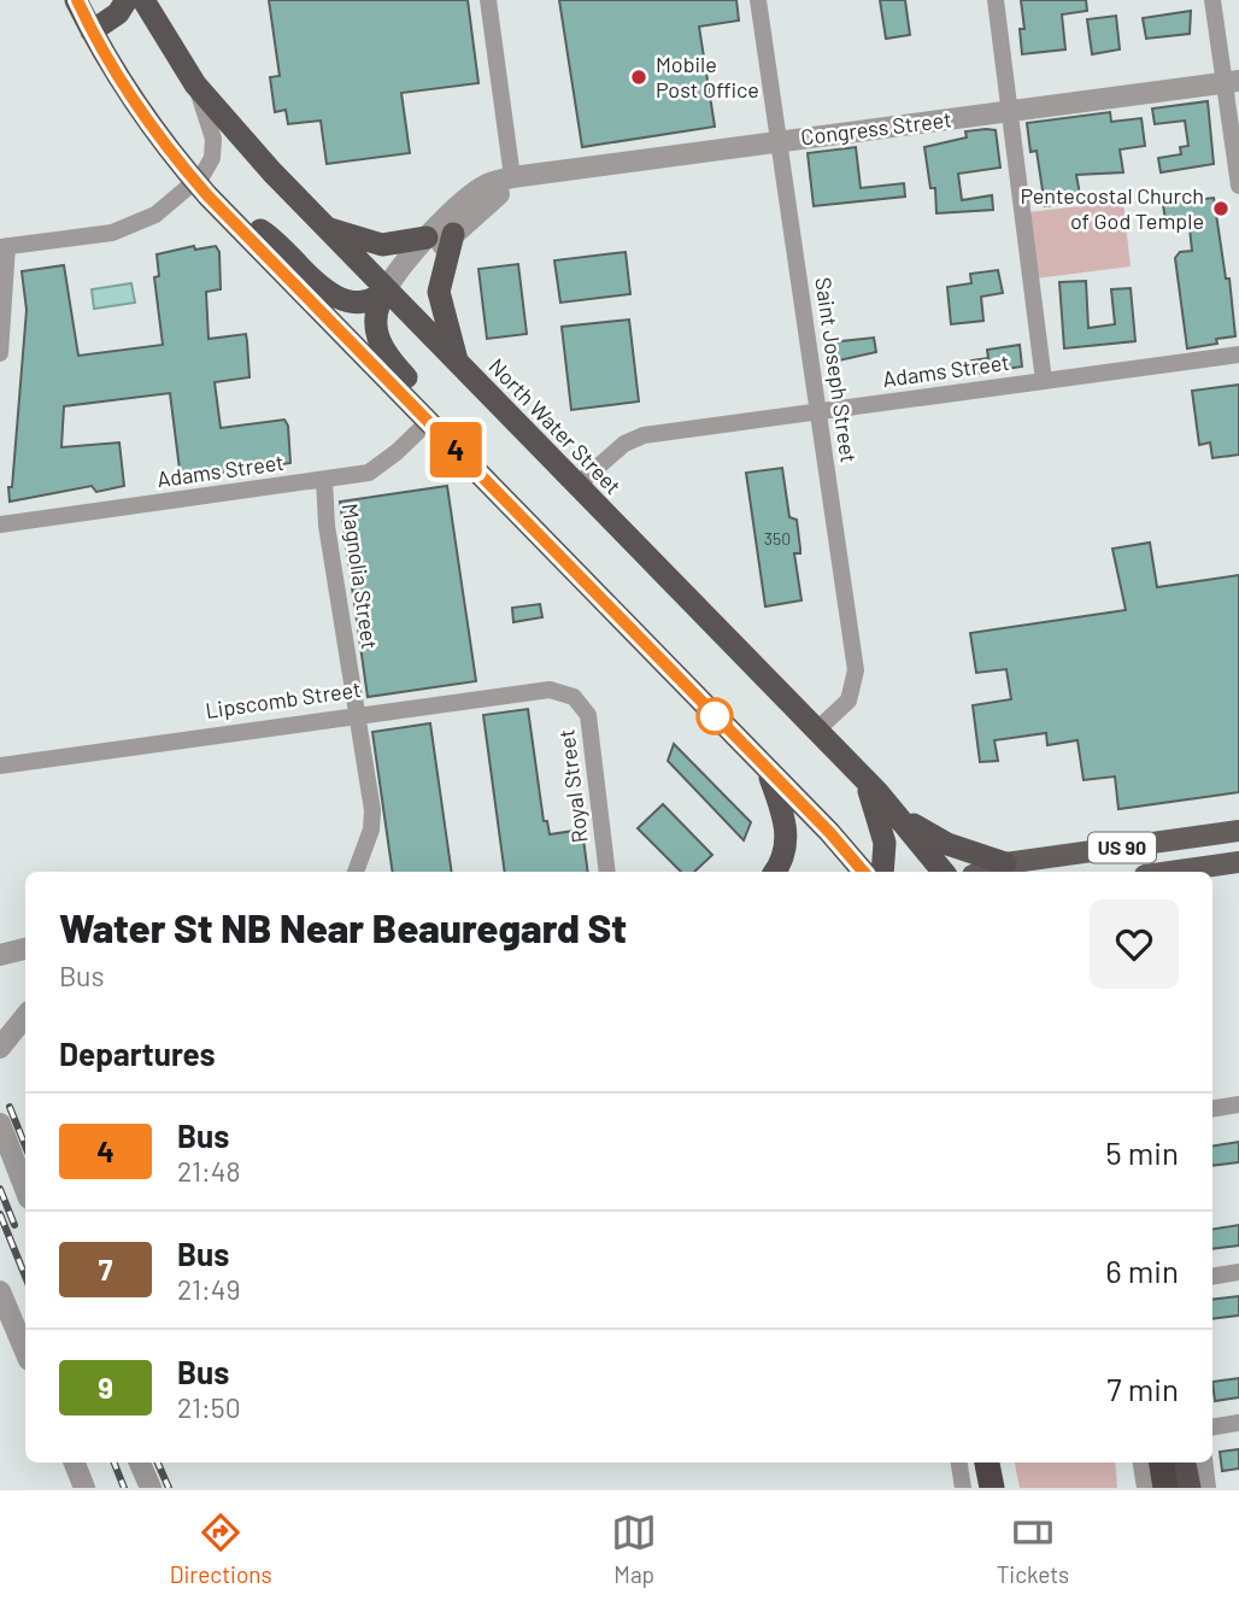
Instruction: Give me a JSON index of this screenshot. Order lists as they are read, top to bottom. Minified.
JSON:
{"streets":{"highway":["North Water Street"],"main road":["US 90"],"street":["Congress Street","Saint Joseph Street","Adams Street","Magnolia Street","Lipscomb Street","Royal Street"]},"crossings":[["Congress Street","Saint Joseph Street"],["Congress Street","North Water Street"],["Saint Joseph Street","Adams Street"],["Saint Joseph Street","North Water Street"],["Adams Street","North Water Street"],["Adams Street","Magnolia Street"],["Magnolia Street","Lipscomb Street"],["Lipscomb Street","Royal Street"]],"places":["Mobile Post Office","Pentecostal Church of God Temple"],"lines":["bus line 4"],"house_numbers":["350"],"page":{"on_map":"4","heading":[["Water St NB Near Beauregard St","Bus"],"Departures"],"list":[{"mark":"4","name":"Bus","note":"21:48","value":"5 min"},{"mark":"7","name":"Bus","note":"21:49","value":"6 min"},{"mark":"9","name":"Bus","note":"21:50","value":"7 min"}],"tabs":["Directions","Map","Tickets"]}}
